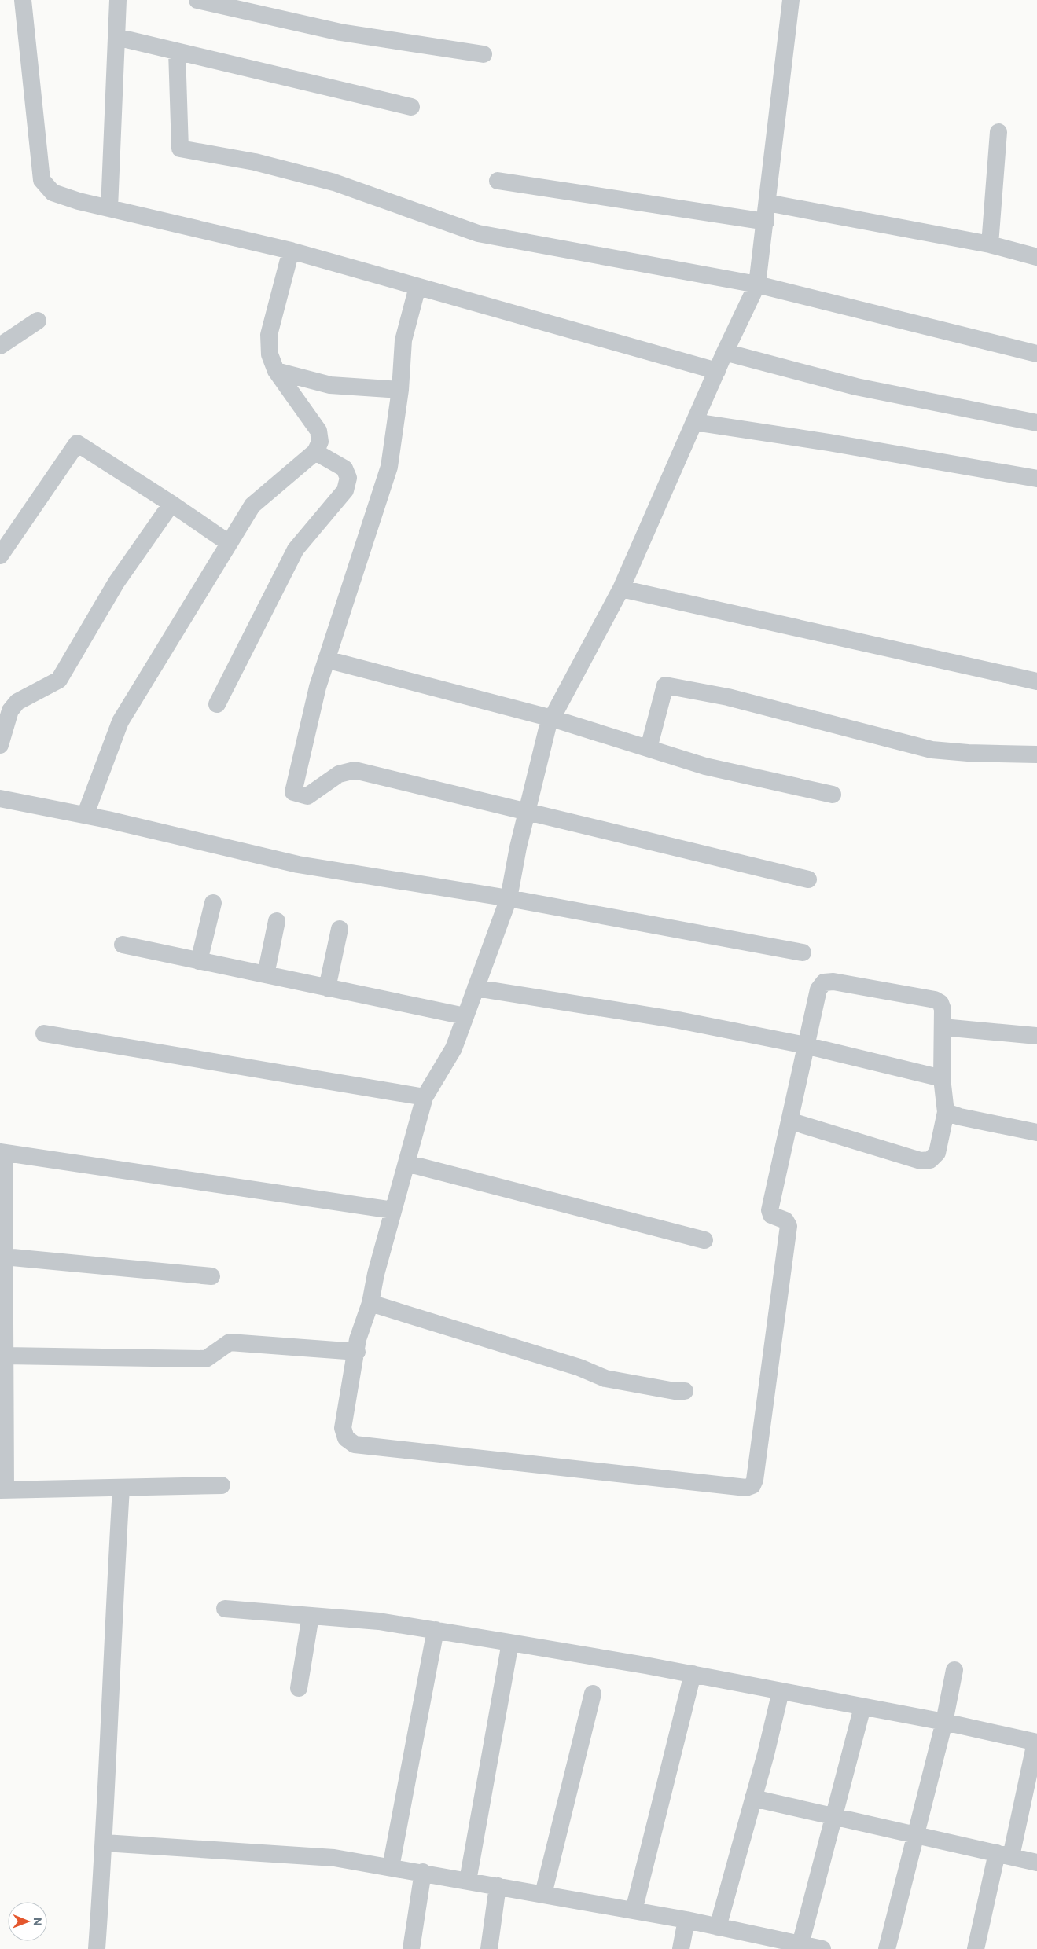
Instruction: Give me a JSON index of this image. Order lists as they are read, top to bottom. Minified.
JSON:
{"north":"right"}
